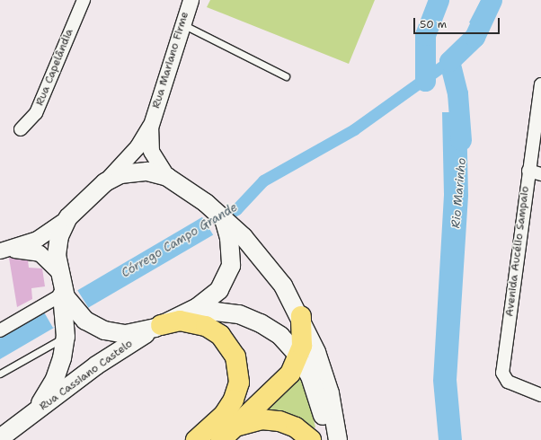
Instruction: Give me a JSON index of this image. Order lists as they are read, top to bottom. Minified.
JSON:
{"streets":{"main road":["Rua Cassiano Castelo"],"street":["Rua Mariano Firme","Rua Capelândia","Avenida Aucélio Sampaio"]},"water":["Rio Marinho","Córrego Campo Grande"],"scale_bar":"50 m"}
